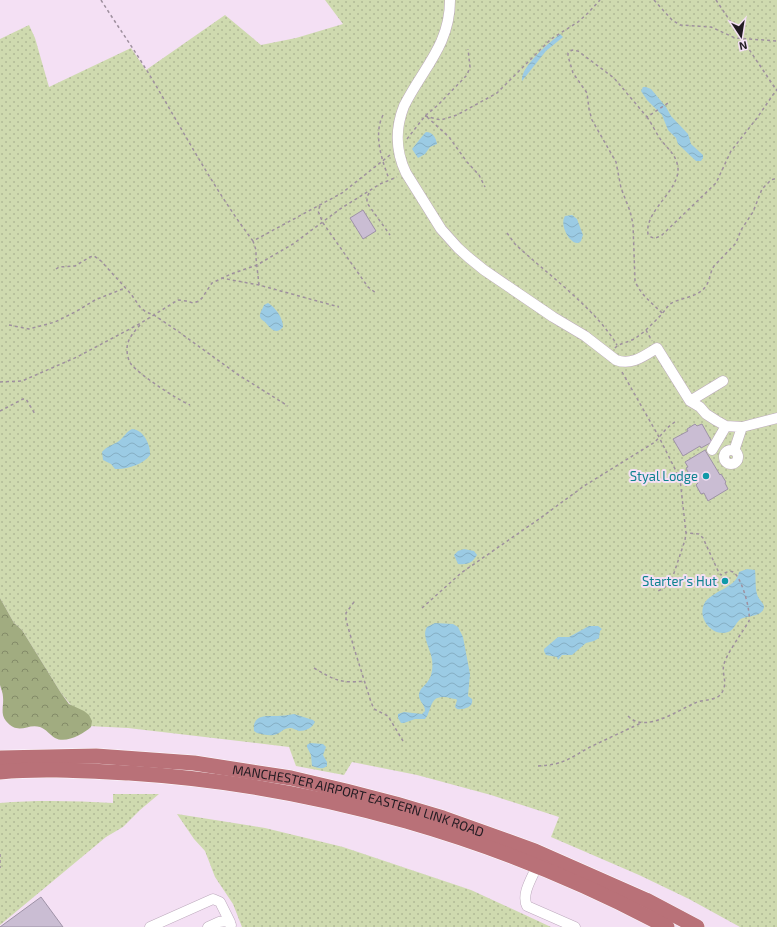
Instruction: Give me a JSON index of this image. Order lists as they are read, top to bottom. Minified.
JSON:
{"streets":{"highway":["MANCHESTER AIRPORT EASTERN LINK ROAD"]},"places":["Styal Lodge","Starter's Hut"],"north":"bottom"}
